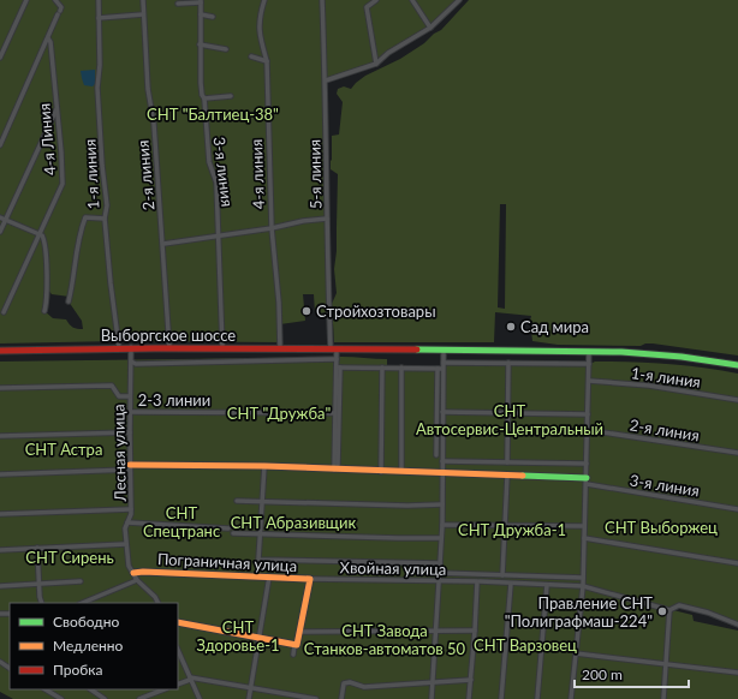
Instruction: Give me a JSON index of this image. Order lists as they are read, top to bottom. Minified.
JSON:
{"streets":{"street":["4-я Линия","3-я линия","1-я линия","4-я линия","5-я линия","2-я линия","Выборгское шоссе","2-3 линии","Лесная улица","Пограничная улица","Хвойная улица"]},"crossings":[["3-я линия","Выборгское шоссе"],["1-я линия","Выборгское шоссе"],["4-я линия","Выборгское шоссе"],["5-я линия","Выборгское шоссе"],["2-я линия","Выборгское шоссе"],["Выборгское шоссе","Лесная улица"],["2-3 линии","Лесная улица"],["Лесная улица","Пограничная улица"],["Пограничная улица","Хвойная улица"]],"parks":["СНТ \"Балтиец-38\"","СНТ Автосервис-Центральный","СНТ \"Дружба\"","СНТ Астра","СНТ Спецтранс","СНТ Абразивщик","СНТ Выборжец","СНТ Дружба-1","СНТ Сирень","СНТ Здоровье-1","СНТ Завода Станков-автоматов 50","СНТ Варзовец"],"places":["Стройхозтовары","Сад мира","Правление СНТ \"Полиграфмаш-224\""],"legend":["Свободно","Медленно","Пробка"],"scale_bar":"200 m"}
